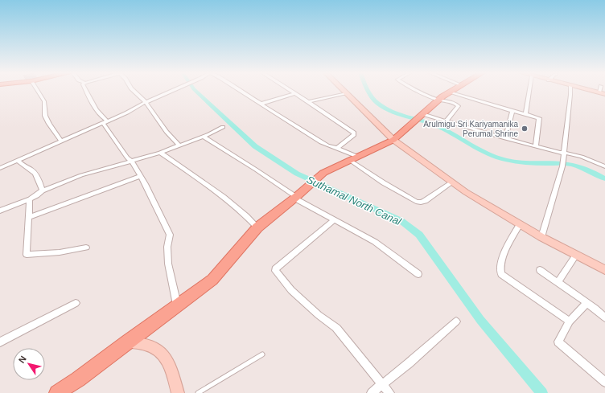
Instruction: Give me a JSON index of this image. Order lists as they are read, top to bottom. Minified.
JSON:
{"water":["Suthamal North Canal"],"places":["Arulmigu Sri Kariyamanika Perumal Shrine"],"north":"top left"}
